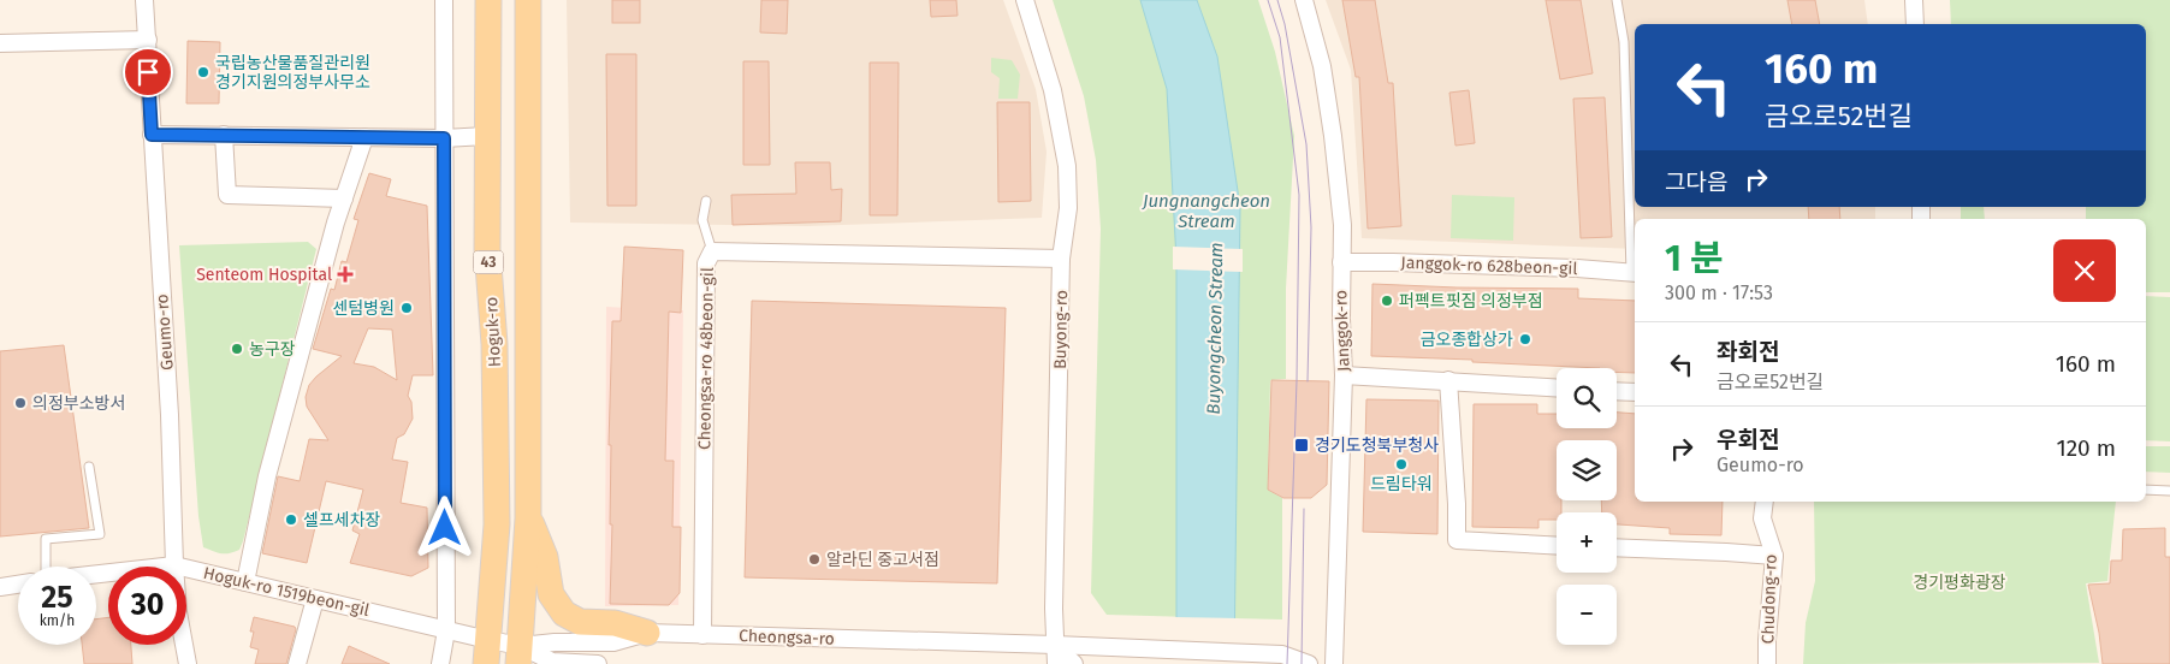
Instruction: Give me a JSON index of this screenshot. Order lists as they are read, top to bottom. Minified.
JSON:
{"streets":{"main road":["43","Hoguk-ro"],"street":["Janggok-ro 628beon-gil","Buyong-ro","Janggok-ro","Geumo-ro","Cheongsa-ro 48beon-gil","Hoguk-ro 1519beon-gil","Chudong-ro","Cheongsa-ro"]},"crossings":[["Janggok-ro 628beon-gil","Janggok-ro"],["Buyong-ro","Cheongsa-ro 48beon-gil"],["Buyong-ro","Cheongsa-ro"],["Geumo-ro","Hoguk-ro 1519beon-gil"],["Hoguk-ro","Hoguk-ro 1519beon-gil"],["Hoguk-ro","Cheongsa-ro"],["Cheongsa-ro 48beon-gil","Cheongsa-ro"],["Hoguk-ro 1519beon-gil","Cheongsa-ro"]],"water":["Jungnangcheon Stream","Buyongcheon Stream"],"parks":["경기평화광장"],"places":{"other":["국립농산물품질관리원 경기지원의정부사무소","퍼펙트핏짐 의정부점","센텀병원","금오종합상가","농구장","의정부소방서","드림타워","셀프세차장","알라딘 중고서점"],"health":["Senteom Hospital"],"transit":["경기도청북부청사"]},"page":{"turn":["160 m","금오로52번길"],"then":"그다음","heading":["1 분","300 m · 17:53"],"list":[{"name":"좌회전","note":"금오로52번길","value":"160 m"},{"name":"우회전","note":"Geumo-ro","value":"120 m"}],"map_buttons":["+","−"],"speed":"25 km/h","limit":"30"}}
